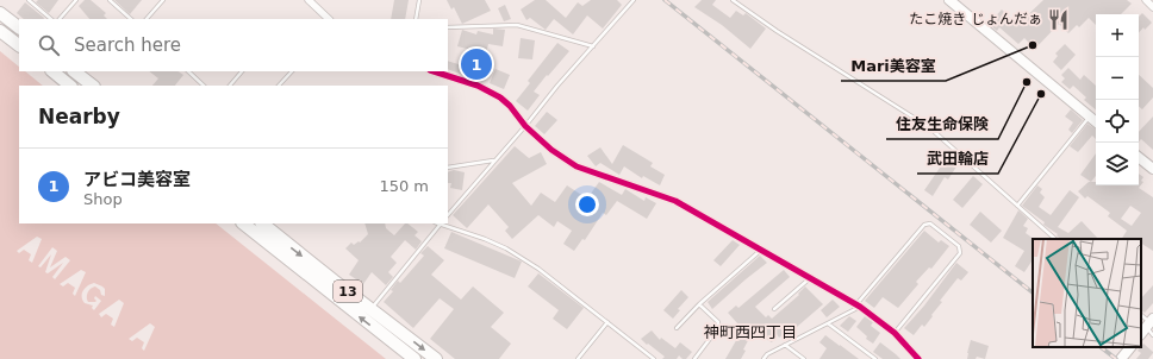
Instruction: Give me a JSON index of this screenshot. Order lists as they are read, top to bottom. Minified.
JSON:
{"streets":{"highway":["13"]},"districts":["神町西四丁目"],"places":{"restaurant":["たこ焼き じょんだぁ"],"other":["Mari美容室","住友生命保険","武田輪店"]},"page":{"map_buttons":["+","−"],"search":"Search here","pins":"1","heading":"Nearby","list":[{"mark":"1","name":"アビコ美容室","note":"Shop","value":"150 m"}]}}
